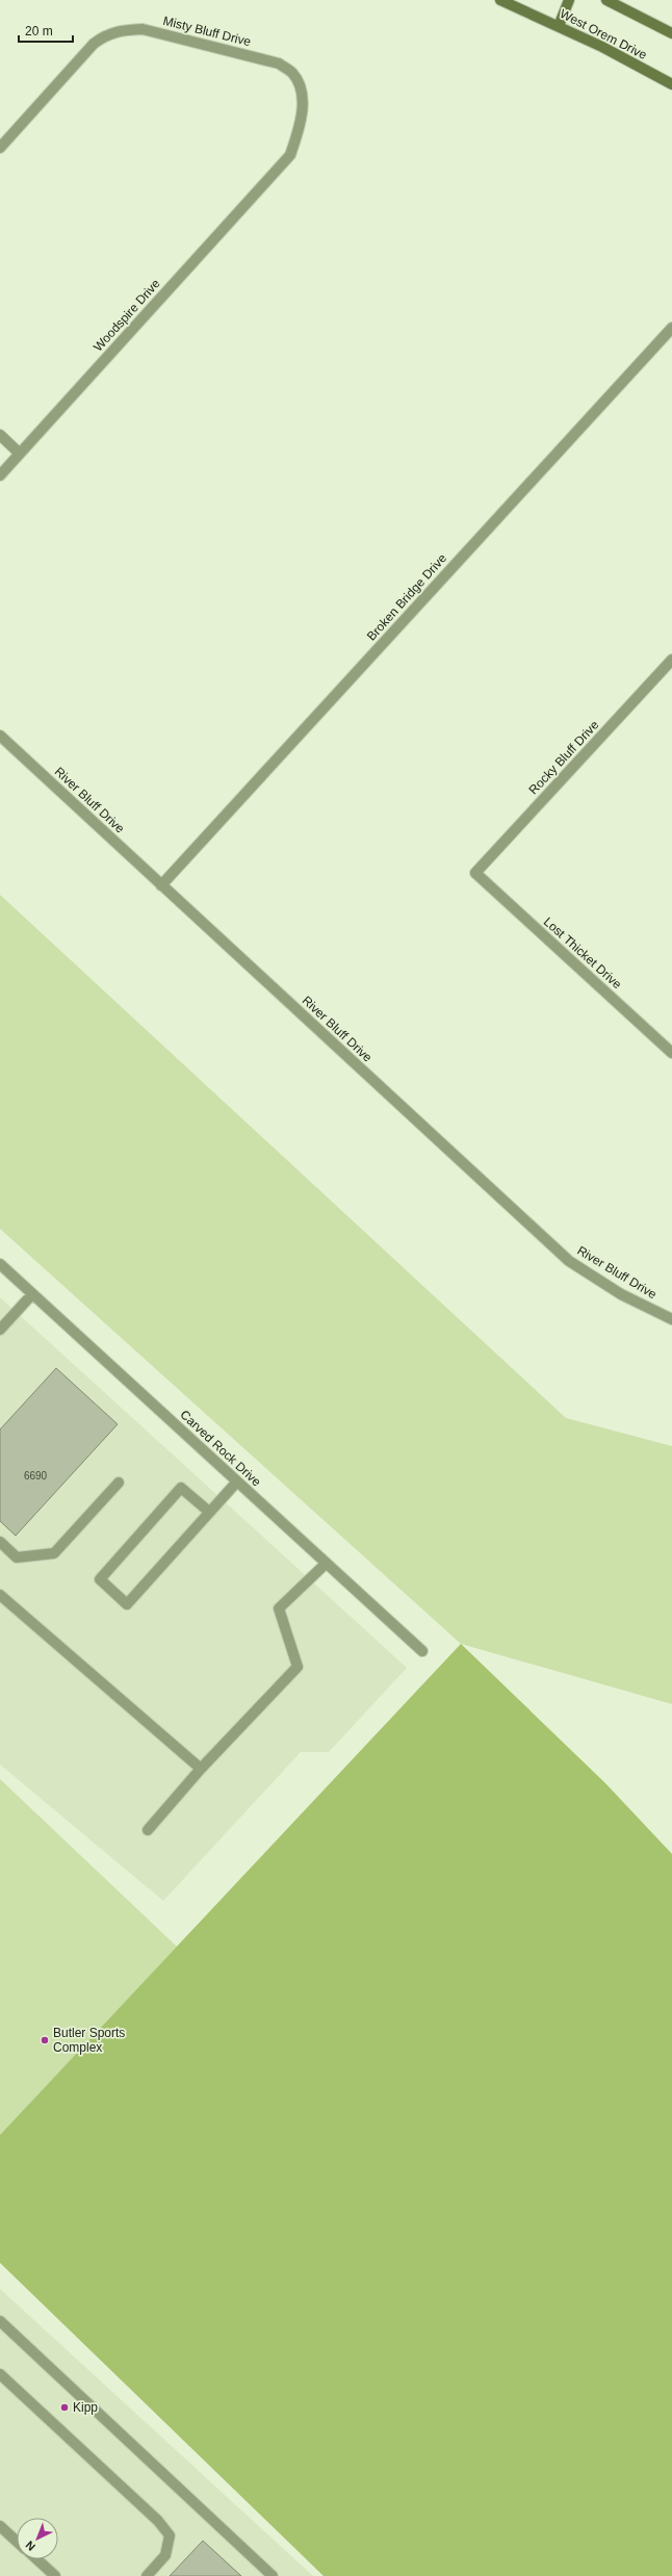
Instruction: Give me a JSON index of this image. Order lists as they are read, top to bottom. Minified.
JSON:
{"streets":{"main road":["West Orem Drive"],"street":["Misty Bluff Drive","Woodspire Drive","Broken Bridge Drive","Rocky Bluff Drive","River Bluff Drive","Lost Thicket Drive","Carved Rock Drive"]},"crossings":[["Misty Bluff Drive","Woodspire Drive"],["Broken Bridge Drive","River Bluff Drive"],["Rocky Bluff Drive","Lost Thicket Drive"]],"places":["Butler Sports Complex","Kipp"],"house_numbers":["6690"],"scale_bar":"20 m","north":"bottom left"}
